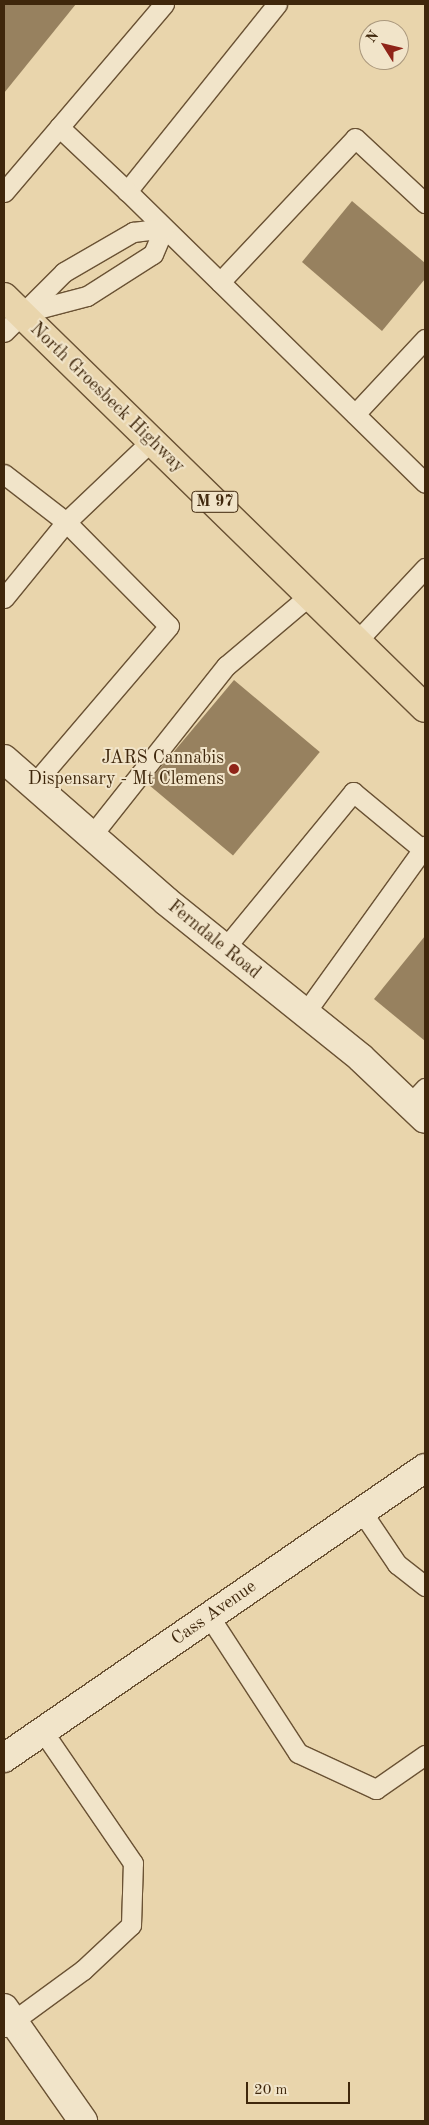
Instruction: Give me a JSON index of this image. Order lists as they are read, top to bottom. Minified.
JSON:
{"streets":{"main road":["North Groesbeck Highway","M 97"],"street":["Ferndale Road","Cass Avenue"]},"places":["JARS Cannabis Dispensary - Mt Clemens"],"scale_bar":"20 m","north":"top left"}
